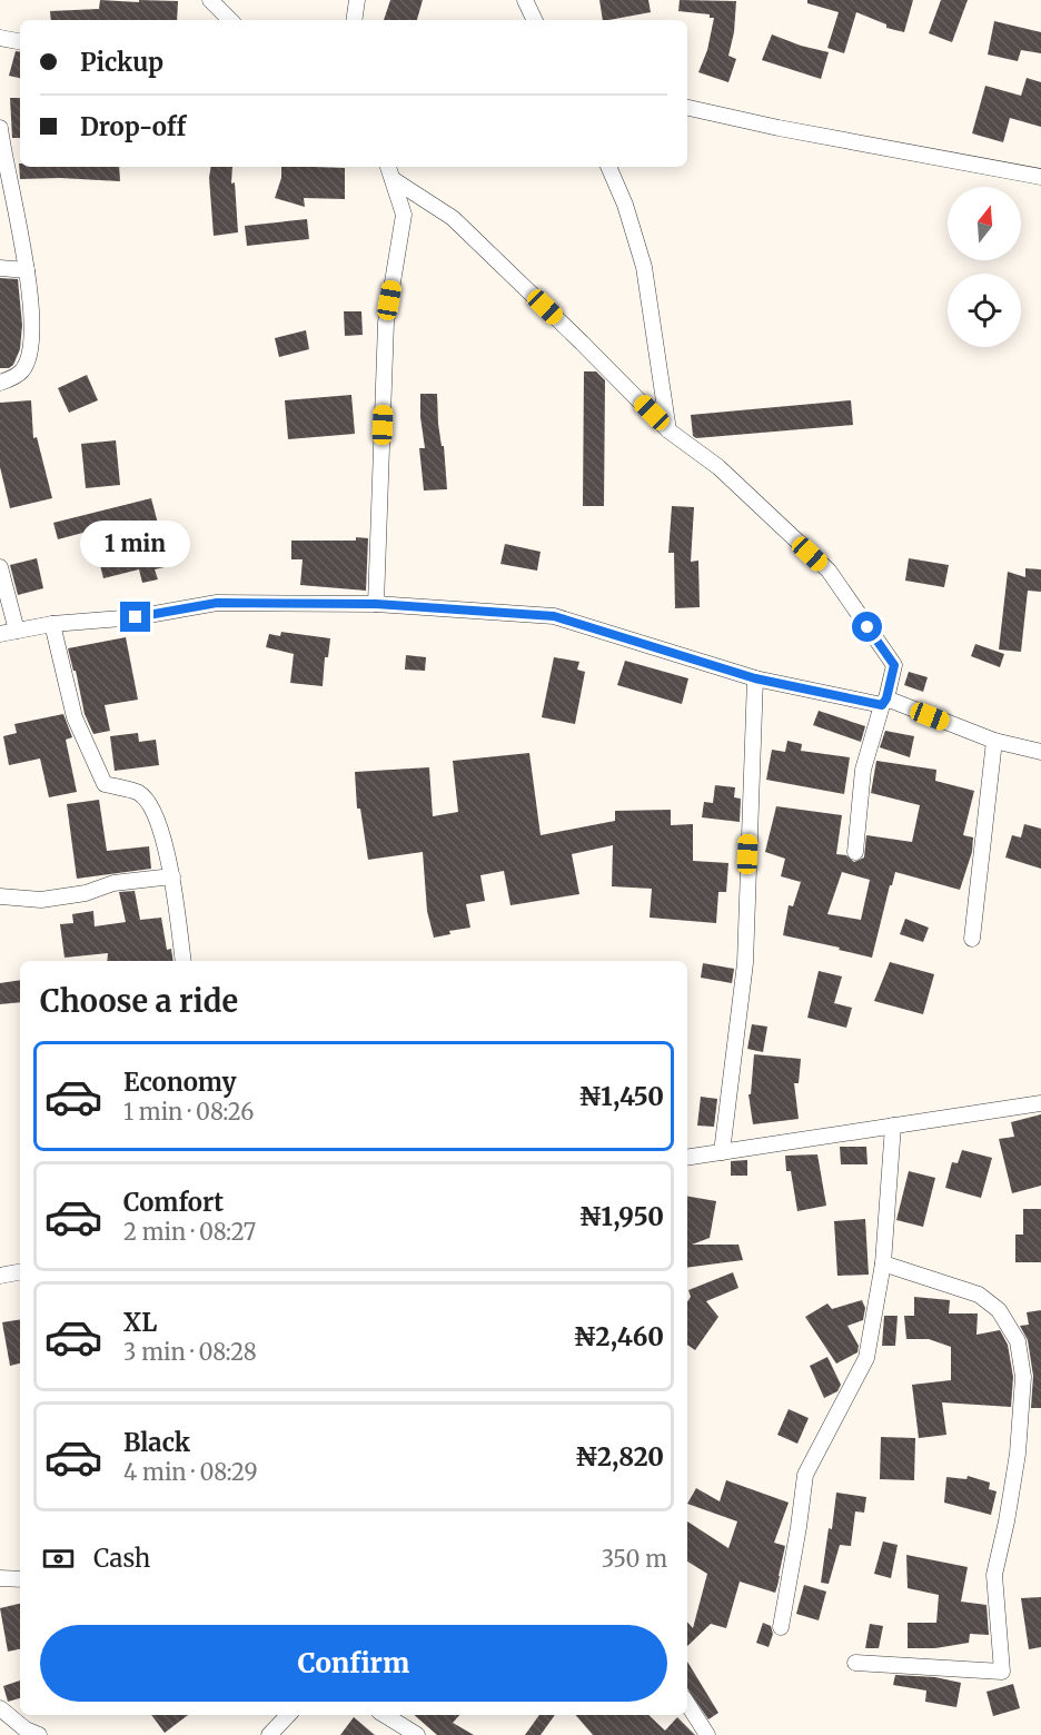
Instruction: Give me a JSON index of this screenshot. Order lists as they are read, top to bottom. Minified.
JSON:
{"north":"top","page":{"banner":["Pickup","Drop-off"],"bubble":"1 min","heading":"Choose a ride","list":[{"name":"Economy","note":"1 min · 08:26","value":"₦1,450"},{"name":"Comfort","note":"2 min · 08:27","value":"₦1,950"},{"name":"XL","note":"3 min · 08:28","value":"₦2,460"},{"name":"Black","note":"4 min · 08:29","value":"₦2,820"}],"pay":["Cash","350 m"],"buttons":"Confirm"}}
